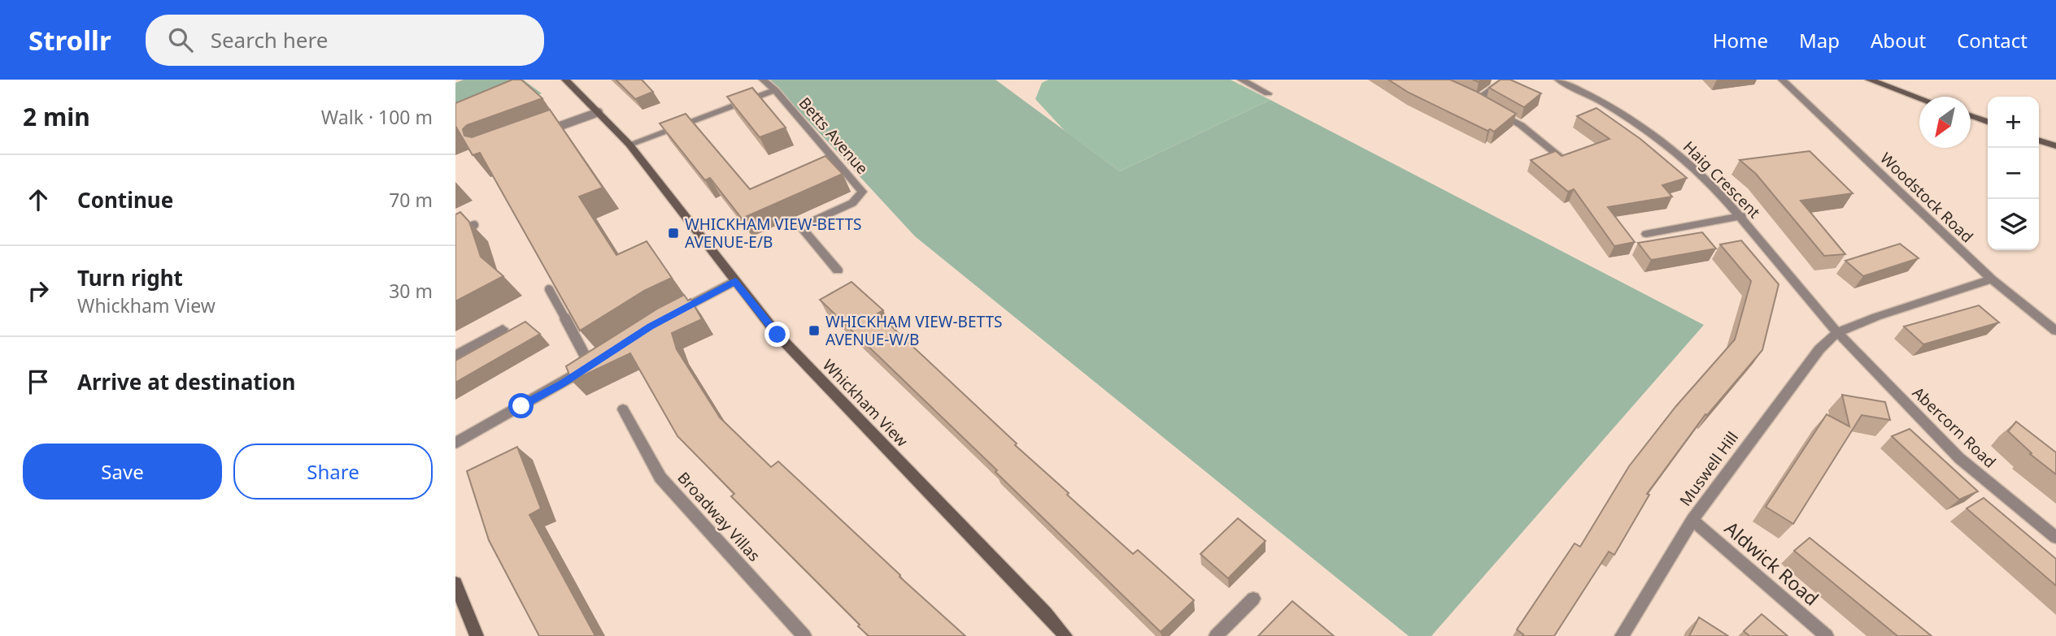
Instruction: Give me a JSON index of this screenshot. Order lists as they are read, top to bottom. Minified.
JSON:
{"streets":{"main road":["Whickham View"],"street":["Betts Avenue","Haig Crescent","Woodstock Road","Abercorn Road","Muswell Hill","Broadway Villas","Aldwick Road"]},"crossings":[["Haig Crescent","Abercorn Road"],["Haig Crescent","Muswell Hill"],["Abercorn Road","Muswell Hill"],["Muswell Hill","Aldwick Road"]],"places":{"transit":["WHICKHAM VIEW-BETTS AVENUE-E/B","WHICKHAM VIEW-BETTS AVENUE-W/B"]},"north":"bottom left","page":{"header":"Strollr","search":"Search here","nav":["Home","Map","About","Contact"],"heading":["2 min","Walk · 100 m"],"map_buttons":["+","−"],"list":[["Continue","70 m"],["Turn right","Whickham View","30 m"],"Arrive at destination"],"buttons":["Save","Share"]}}
